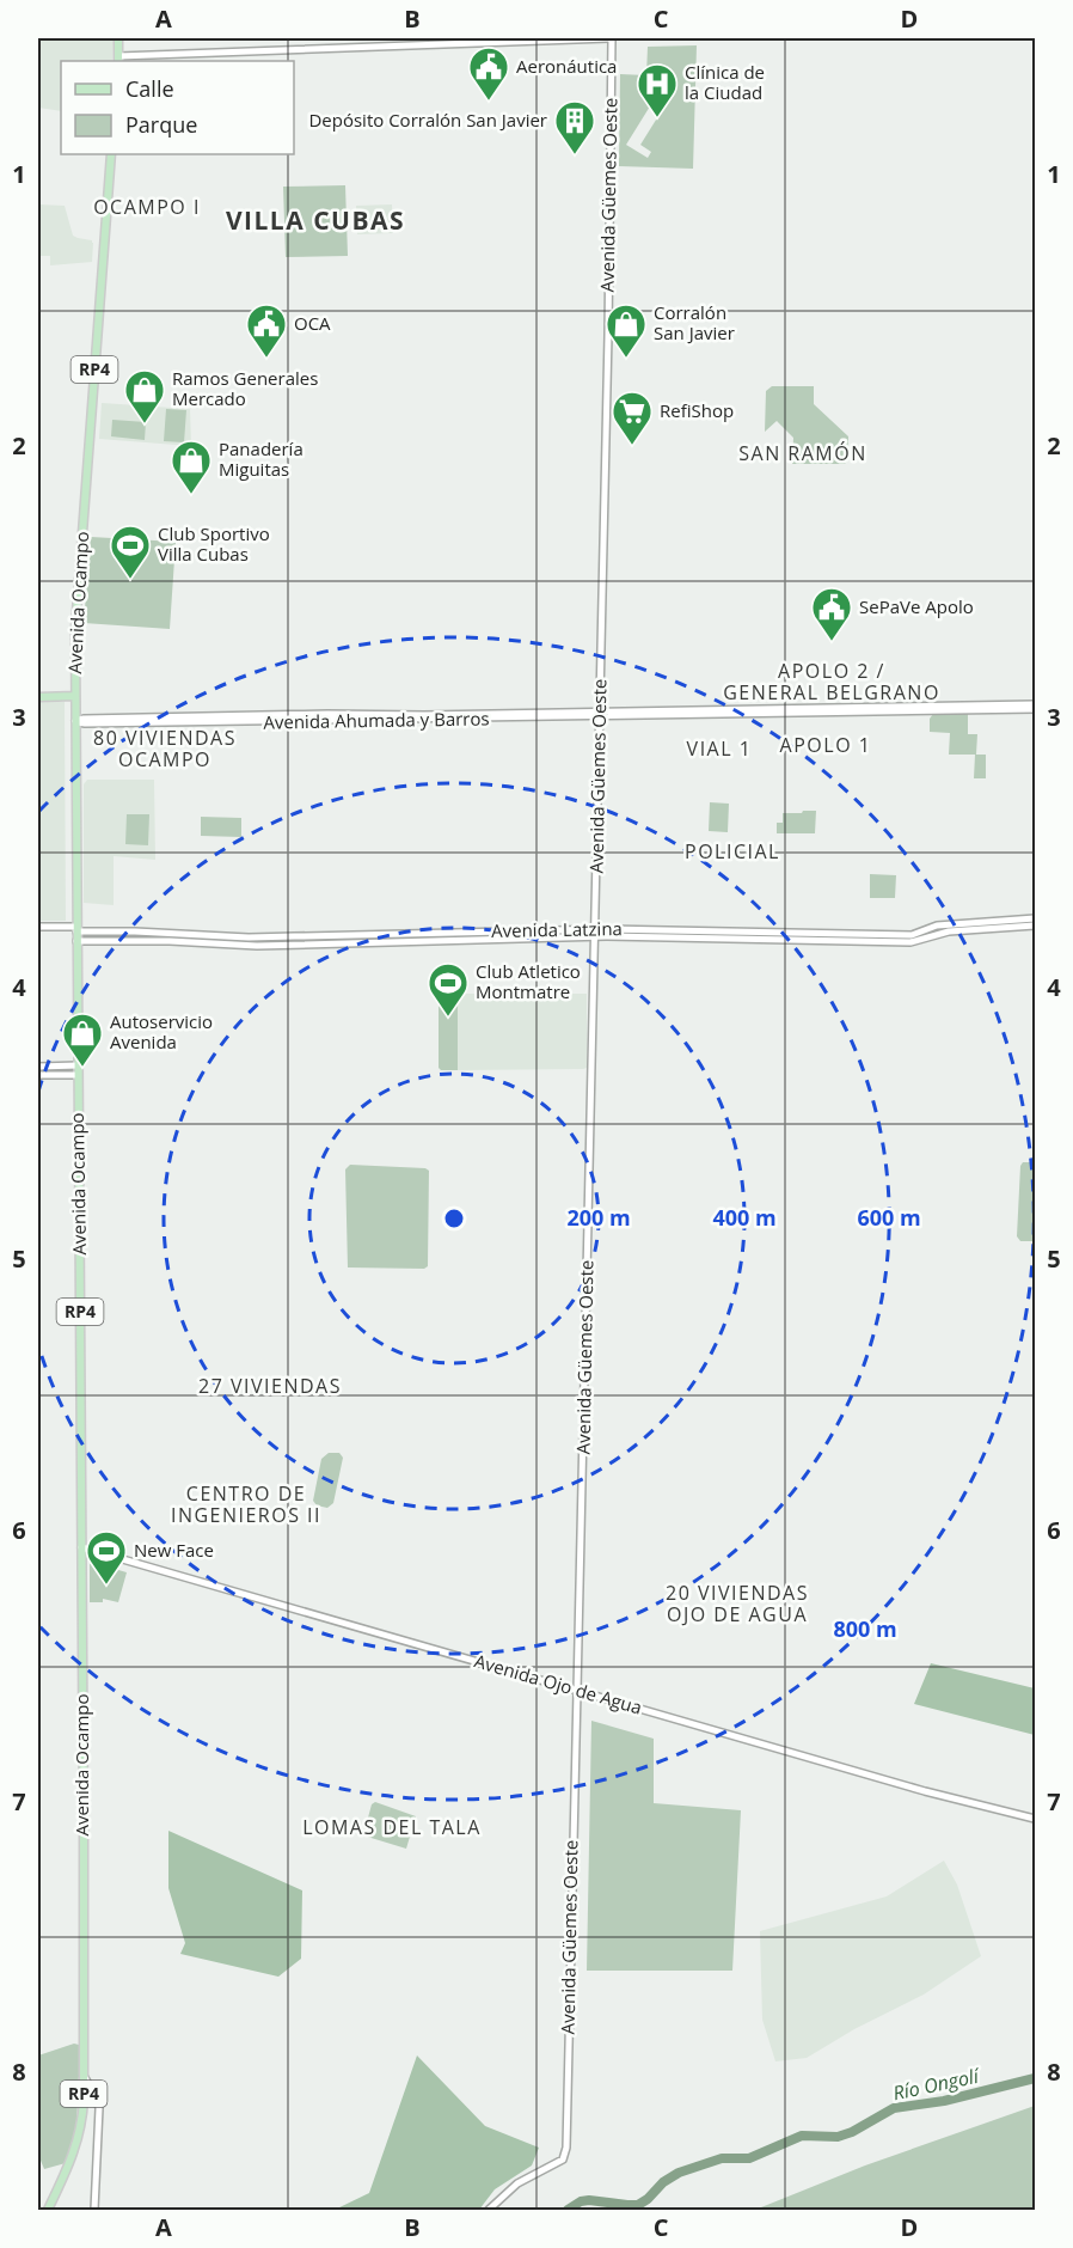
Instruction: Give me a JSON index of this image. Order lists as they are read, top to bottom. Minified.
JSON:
{"streets":{"main road":["Avenida Güemes Oeste","RP4","Avenida Ocampo","Avenida Ahumada y Barros","Avenida Latzina","Avenida Ojo de Agua"]},"crossings":[["Avenida Güemes Oeste","Avenida Ahumada y Barros"],["Avenida Güemes Oeste","Avenida Latzina"],["Avenida Güemes Oeste","Avenida Ojo de Agua"],["Avenida Ocampo","Avenida Ahumada y Barros"],["Avenida Ocampo","Avenida Latzina"],["Avenida Ocampo","Avenida Ojo de Agua"]],"districts":["OCAMPO I","VILLA CUBAS","SAN RAMÓN","APOLO 2 / GENERAL BELGRANO","80 VIVIENDAS OCAMPO","APOLO 1","VIAL 1","POLICIAL","27 VIVIENDAS","CENTRO DE INGENIEROS II","20 VIVIENDAS OJO DE AGUA","LOMAS DEL TALA"],"water":["Río Ongolí"],"places":{"public building":["Aeronáutica","OCA","SePaVe Apolo"],"hospital":["Clínica de la Ciudad"],"building":["Depósito Corralón San Javier"],"shop":["Corralón San Javier","Ramos Generales Mercado","Panadería Miguitas","Autoservicio Avenida"],"supermarket":["RefiShop"],"sports":["Club Sportivo Villa Cubas","Club Atletico Montmatre","New Face"]},"legend":["Calle","Parque"],"grid":{"columns":["A","B","C","D"],"rows":["1","2","3","4","5","6","7","8"]},"rings":["200 m","400 m","600 m","800 m"]}
